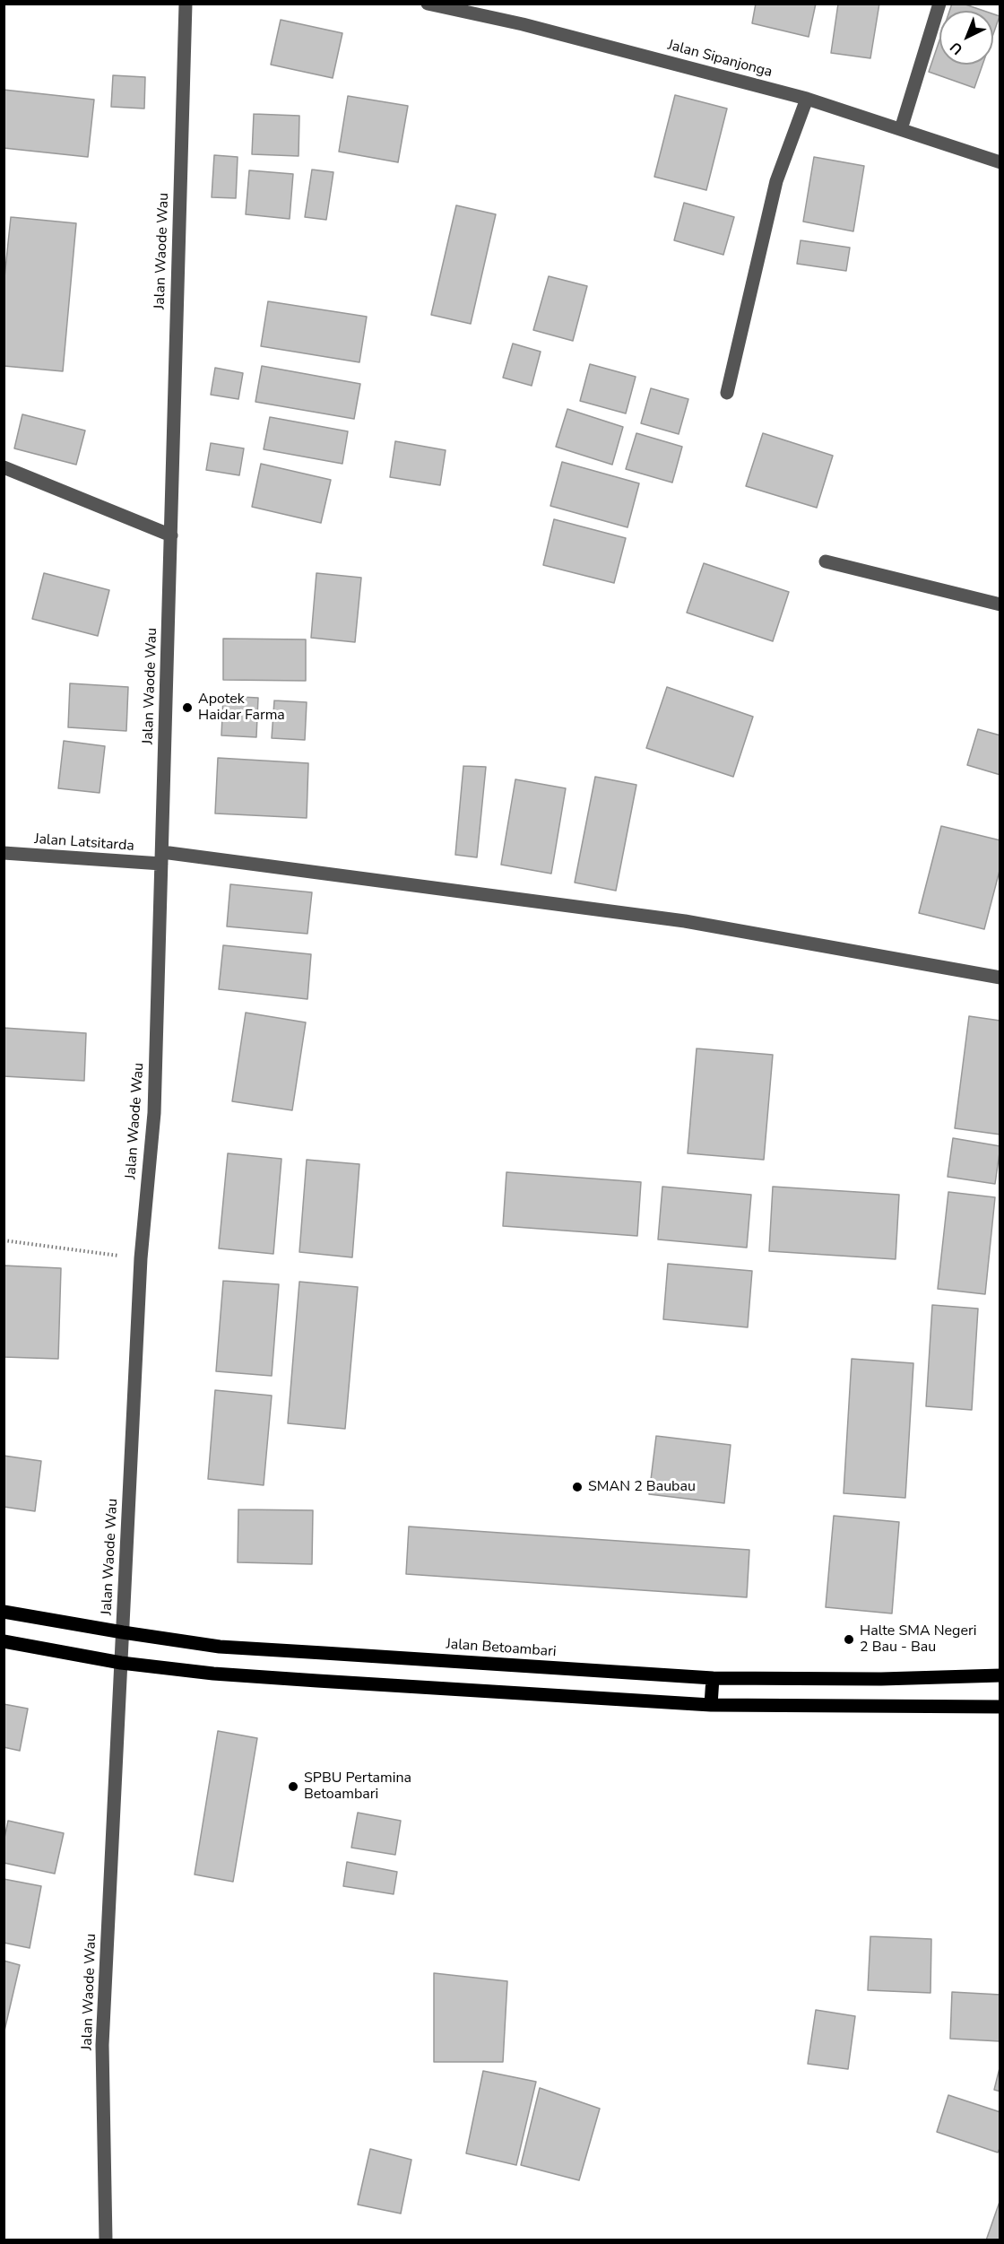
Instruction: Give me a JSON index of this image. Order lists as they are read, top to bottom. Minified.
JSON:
{"streets":{"main road":["Jalan Betoambari"],"street":["Jalan Sipanjonga","Jalan Waode Wau","Jalan Latsitarda"]},"crossings":[["Jalan Waode Wau","Jalan Latsitarda"],["Jalan Waode Wau","Jalan Betoambari"]],"places":["Apotek Haidar Farma","SMAN 2 Baubau","Halte SMA Negeri 2 Bau - Bau","SPBU Pertamina Betoambari"],"north":"bottom left"}
